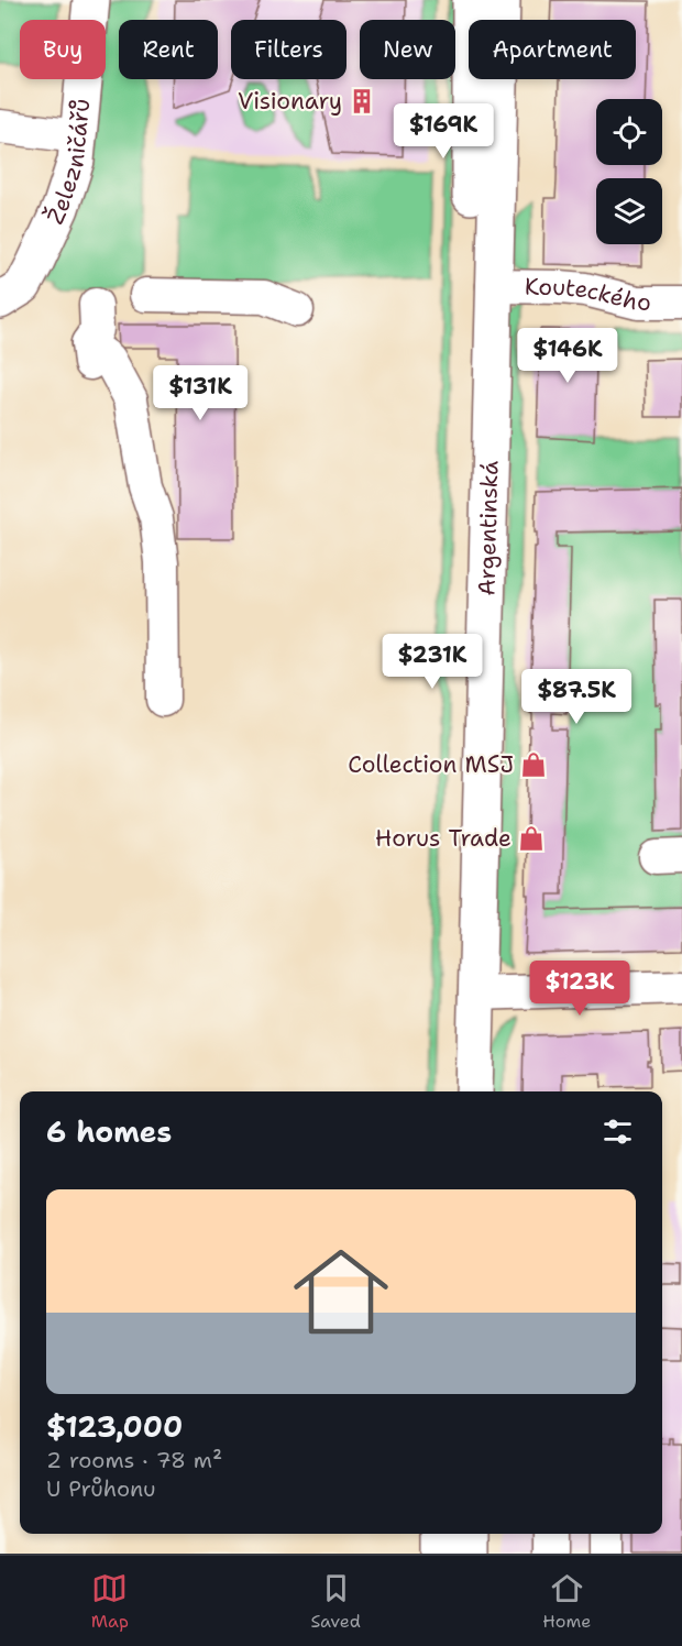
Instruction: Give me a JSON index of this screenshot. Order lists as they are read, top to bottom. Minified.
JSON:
{"streets":{"main road":["Železničářů","Argentinská"],"street":["Kouteckého"]},"crossings":[["Kouteckého","Argentinská"]],"places":{"building":["Visionary"],"shop":["Collection MSJ","Horus Trade"]},"page":{"chip":["Buy","Rent","Filters","New","Apartment"],"price":["$169K","$146K","$131K","$231K","$87.5K","$123K"],"heading":"6 homes","list":[{"name":"$123,000","note":"2 rooms · 78 m² · U Průhonu"}],"tabs":["Map","Saved","Home"]}}
